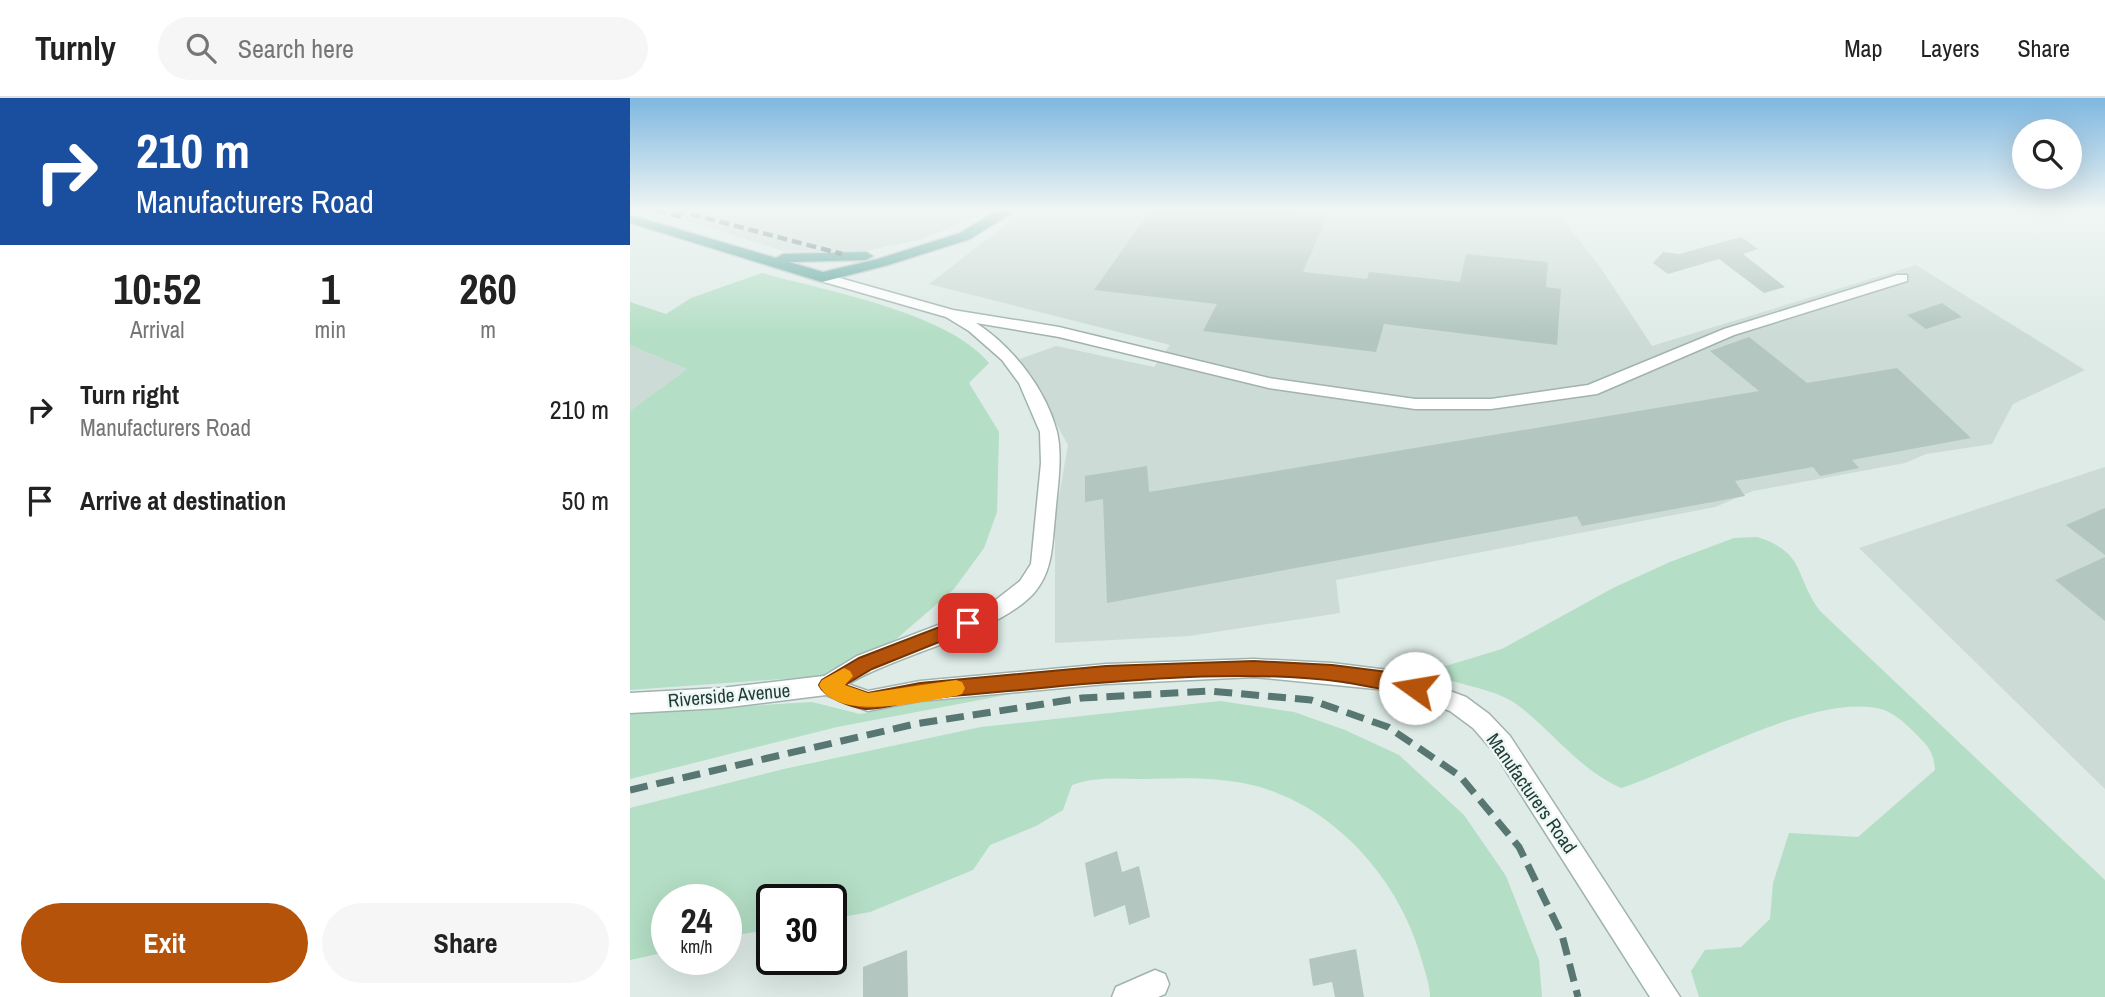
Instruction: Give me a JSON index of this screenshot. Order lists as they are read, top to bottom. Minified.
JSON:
{"streets":{"street":["Riverside Avenue","Manufacturers Road"]},"crossings":[["Riverside Avenue","Manufacturers Road"]],"page":{"header":"Turnly","search":"Search here","nav":["Map","Layers","Share"],"turn":["210 m","Manufacturers Road"],"eta":["10:52","Arrival","1","min","260","m"],"list":[{"name":"Turn right","note":"Manufacturers Road","value":"210 m"},{"name":"Arrive at destination","value":"50 m"}],"speed":"24 km/h","limit":"30","buttons":["Exit","Share"]}}
